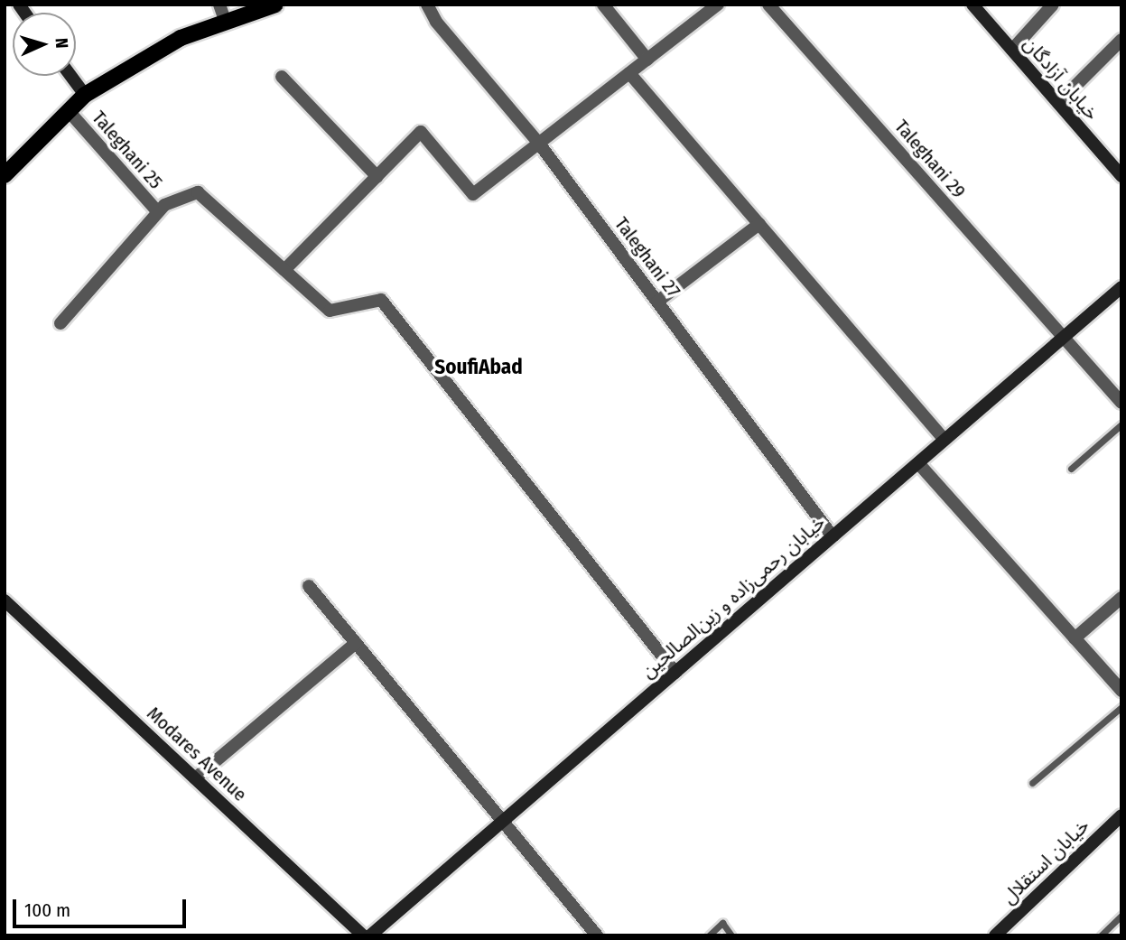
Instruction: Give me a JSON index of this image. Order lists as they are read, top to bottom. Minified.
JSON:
{"streets":{"street":["خیابان آزادگان","Taleghani 25","Taleghani 29","Taleghani 27","خیابان رحمی‌زاده و زین‌الصالحین","Modares Avenue","خیابان استقلال"]},"crossings":[["Taleghani 29","خیابان رحمی‌زاده و زین‌الصالحین"],["Taleghani 27","خیابان رحمی‌زاده و زین‌الصالحین"]],"districts":["SoufiAbad"],"scale_bar":"100 m","north":"right"}
